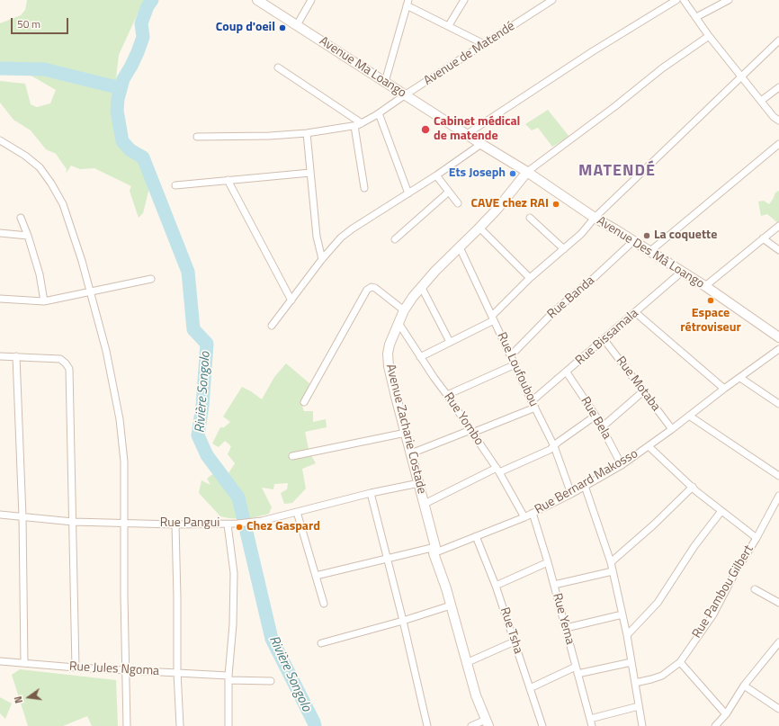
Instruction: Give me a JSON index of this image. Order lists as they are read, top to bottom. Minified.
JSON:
{"streets":{"main road":["Avenue Ma Loango","Avenue Des Mâ Loango","Avenue Zacharie Costade"],"street":["Avenue de Matendé","Rue Banda","Rue Bissamala","Rue Loufoubou","Rue Motaba","Rue Bela","Rue Yombo","Rue Bernard Makosso","Rue Pangui","Rue Pambou Gilbert","Rue Yema","Rue Tsha","Rue Jules Ngoma"]},"crossings":[["Avenue de Matendé","Avenue Ma Loango"],["Avenue Ma Loango","Avenue Des Mâ Loango"],["Avenue Des Mâ Loango","Rue Banda"],["Avenue Des Mâ Loango","Rue Bissamala"],["Avenue Des Mâ Loango","Avenue Zacharie Costade"],["Rue Banda","Rue Loufoubou"],["Rue Bissamala","Rue Loufoubou"],["Rue Bissamala","Rue Motaba"],["Rue Bissamala","Rue Bela"],["Rue Bissamala","Rue Yombo"],["Rue Bissamala","Avenue Zacharie Costade"],["Rue Loufoubou","Avenue Zacharie Costade"],["Rue Loufoubou","Rue Bernard Makosso"],["Rue Motaba","Rue Bernard Makosso"],["Rue Bela","Rue Bernard Makosso"],["Rue Yombo","Avenue Zacharie Costade"],["Rue Yombo","Rue Bernard Makosso"],["Avenue Zacharie Costade","Rue Bernard Makosso"],["Avenue Zacharie Costade","Rue Pangui"],["Rue Bernard Makosso","Rue Yema"],["Rue Bernard Makosso","Rue Tsha"]],"districts":["MATENDÉ"],"water":["Rivière Songolo"],"places":["Coup d'oeil","Cabinet médical de matende","Ets Joseph","CAVE chez RAI","La coquette","Espace rétroviseur","Chez Gaspard"],"scale_bar":"50 m","north":"left"}
